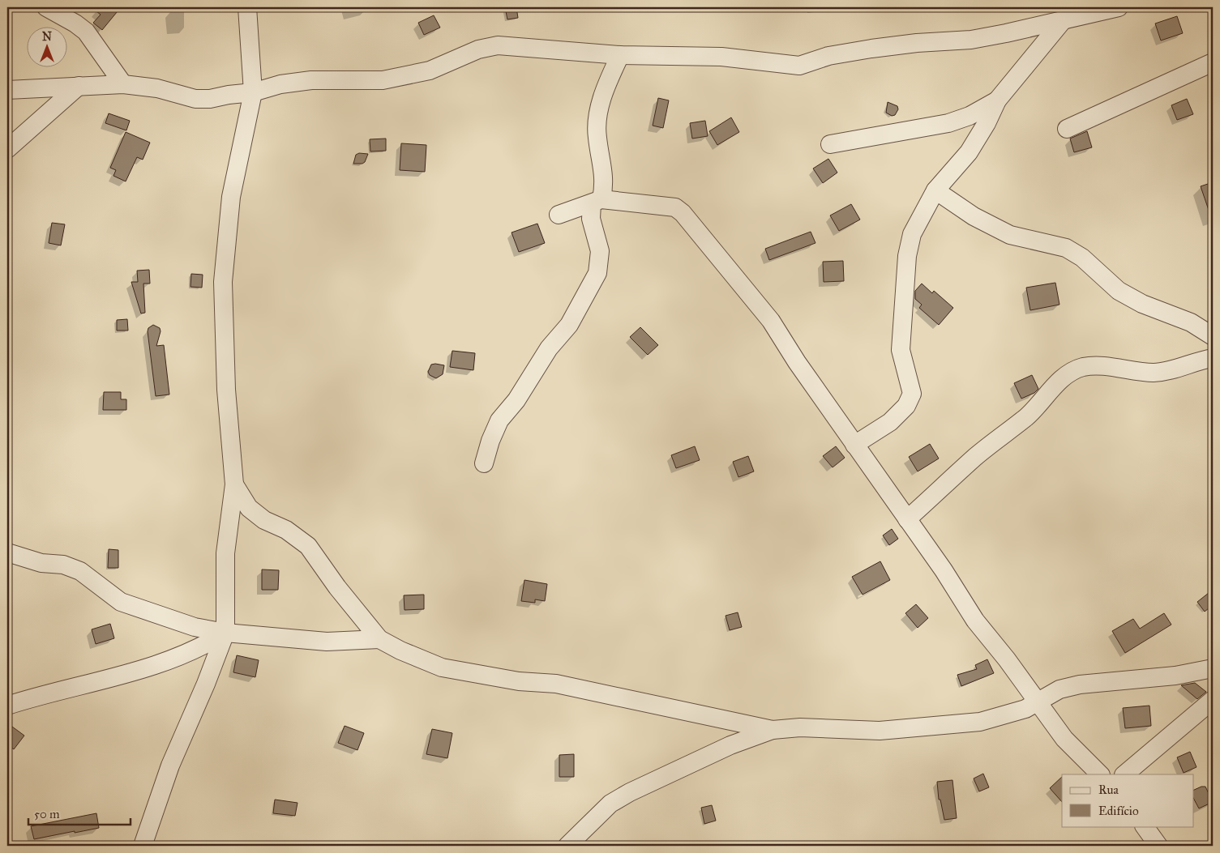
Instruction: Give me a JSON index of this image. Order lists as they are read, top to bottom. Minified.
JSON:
{"legend":["Rua","Edifício"],"scale_bar":"50 m","north":"top"}
